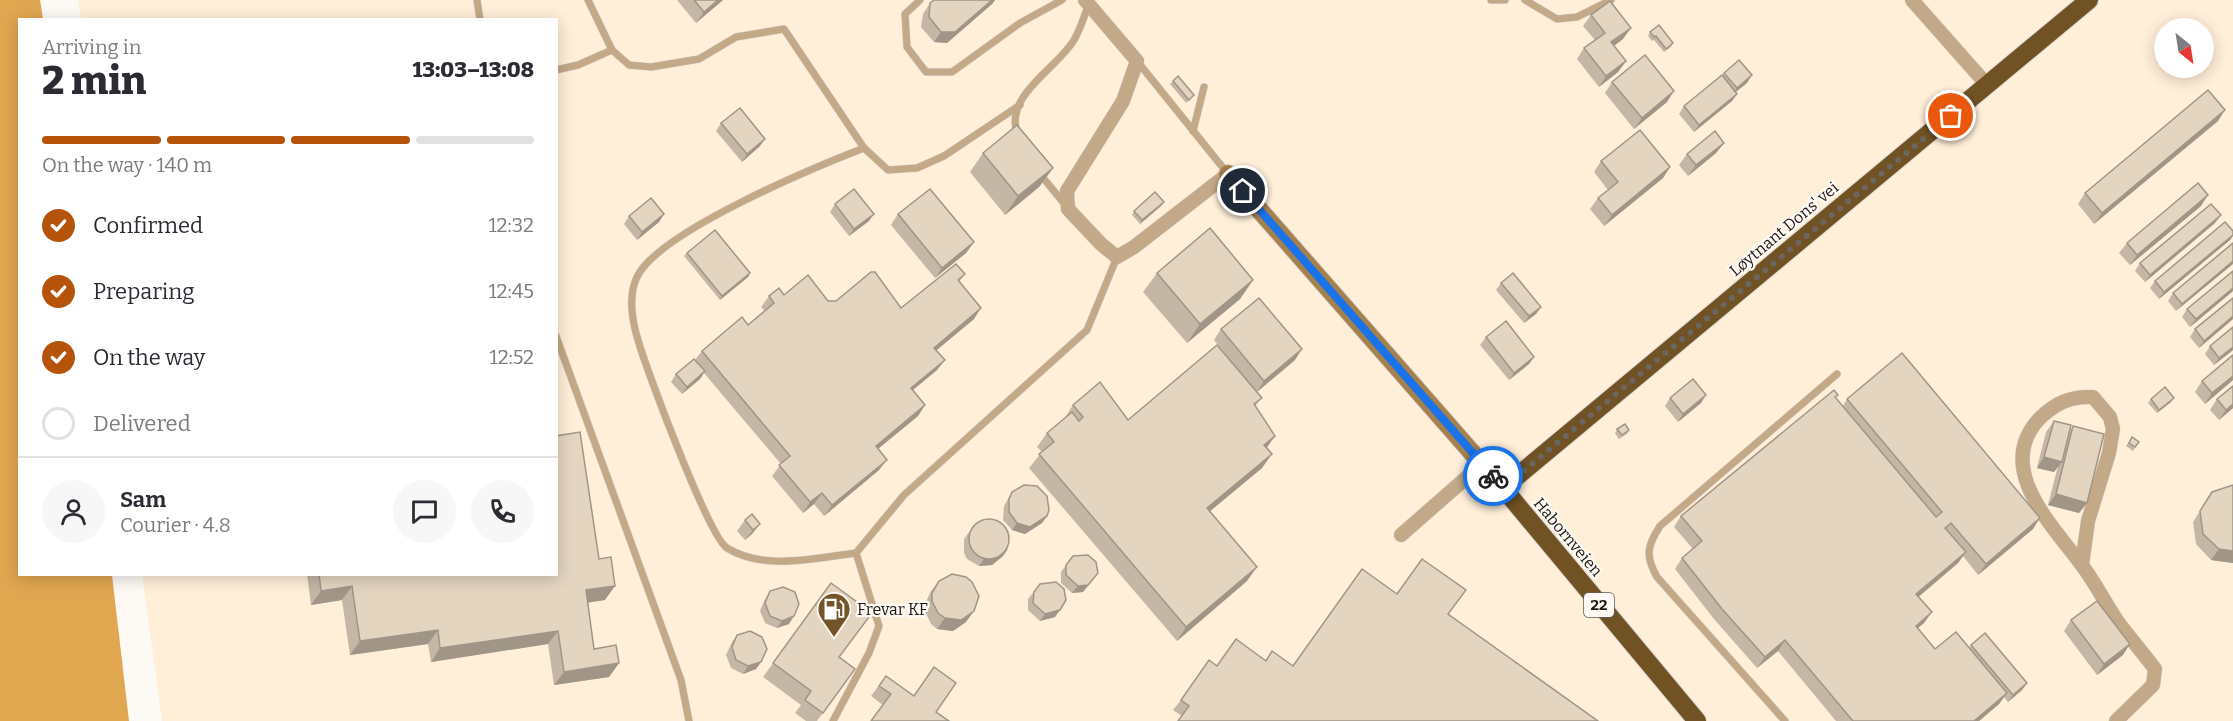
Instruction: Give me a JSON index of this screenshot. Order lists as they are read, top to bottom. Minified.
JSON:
{"streets":{"highway":["Løytnant Dons' vei","Habornveien","22"]},"crossings":[["Løytnant Dons' vei","Habornveien"]],"places":{"fuel station":["Frevar KF"]},"north":"bottom right","page":{"heading":["2 min","Arriving in","13:03–13:08"],"panel":["Sam","Courier · 4.8"],"bar":"On the way · 140 m","list":[["Confirmed","12:32"],["Preparing","12:45"],["On the way","12:52"],"Delivered"]}}
